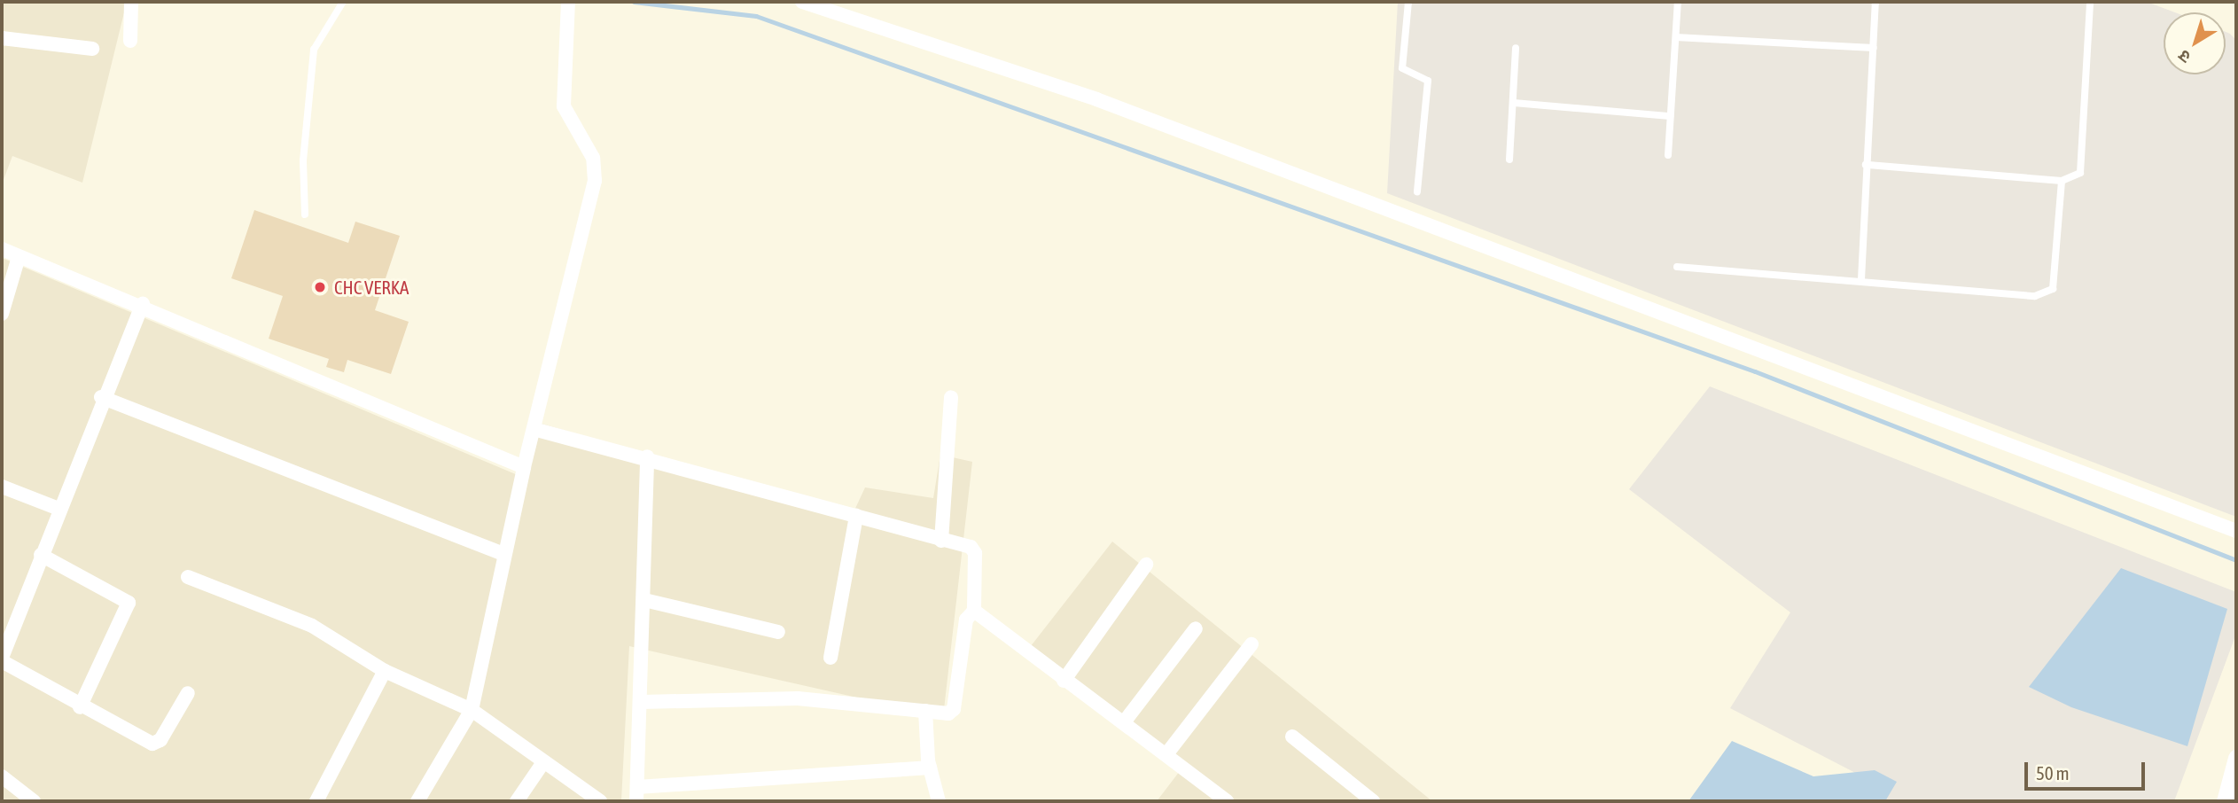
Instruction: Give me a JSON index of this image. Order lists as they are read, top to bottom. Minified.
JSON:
{"places":["CHC VERKA"],"scale_bar":"50 m","north":"bottom left"}
